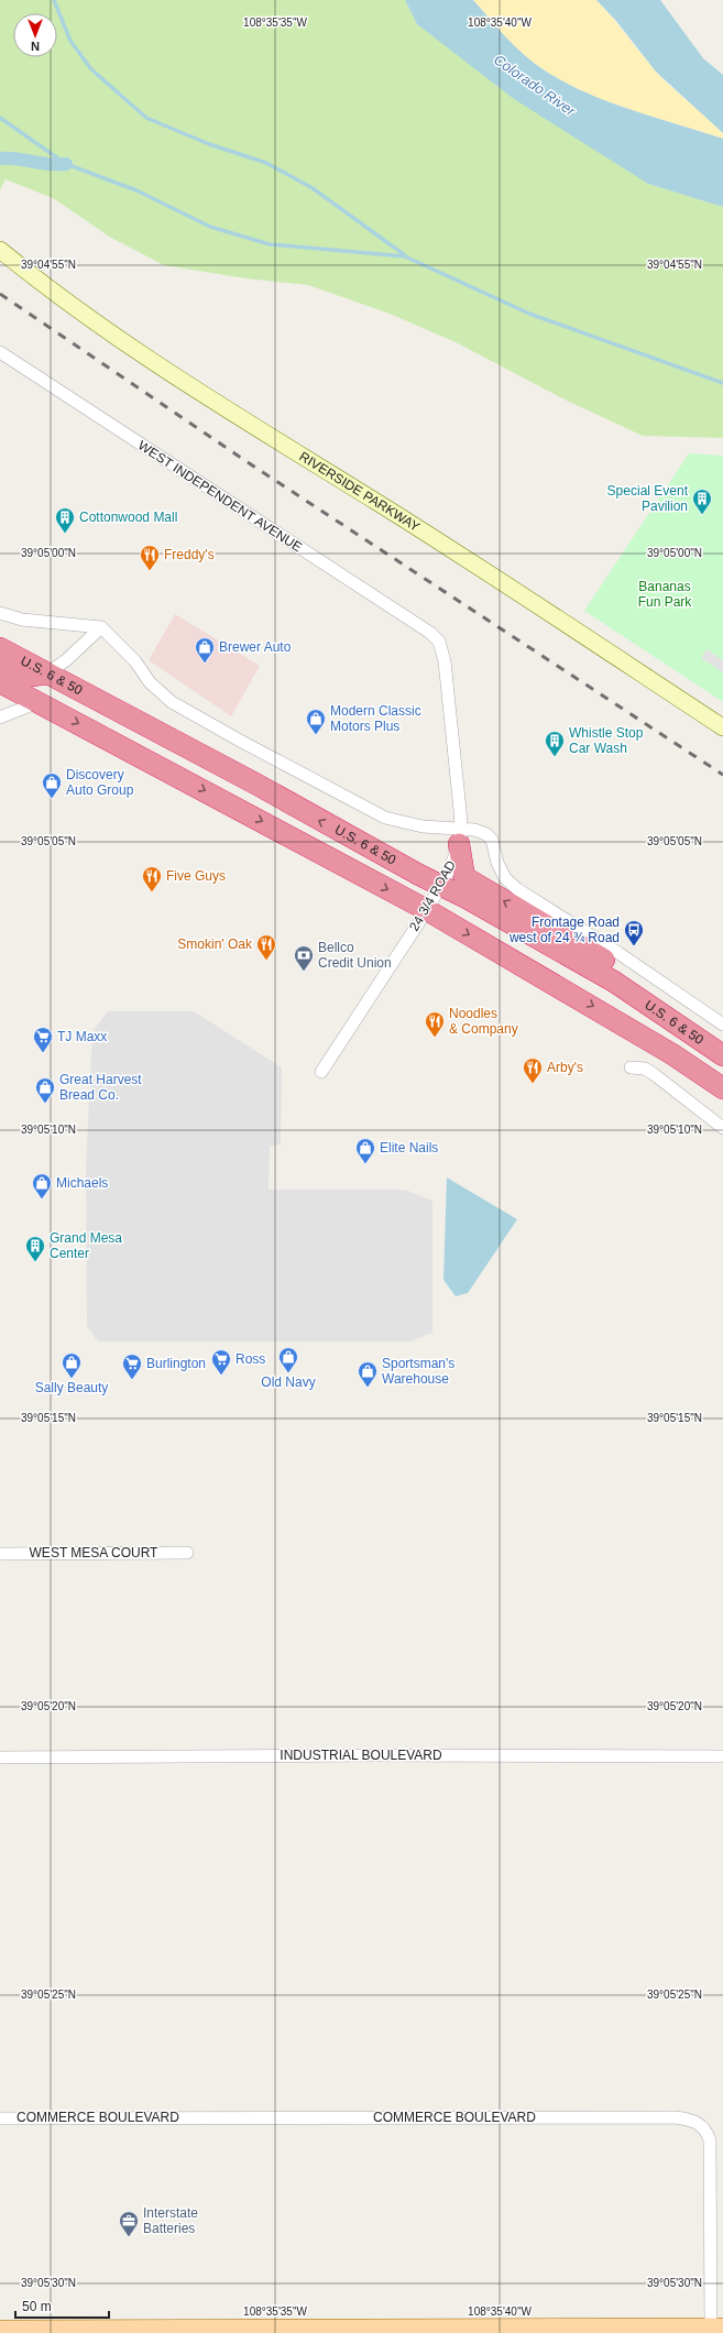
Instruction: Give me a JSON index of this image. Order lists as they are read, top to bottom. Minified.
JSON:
{"streets":{"highway":["U.S. 6 & 50"],"main road":["RIVERSIDE PARKWAY"],"street":["WEST INDEPENDENT AVENUE","24 3/4 ROAD","WEST MESA COURT","INDUSTRIAL BOULEVARD","COMMERCE BOULEVARD"]},"crossings":[["WEST INDEPENDENT AVENUE","24 3/4 ROAD"],["U.S. 6 & 50","24 3/4 ROAD"]],"water":["Colorado River"],"parks":["Bananas Fun Park"],"places":{"building":["Special Event Pavilion","Cottonwood Mall","Whistle Stop Car Wash","Grand Mesa Center"],"restaurant":["Freddy's","Five Guys","Smokin' Oak","Noodles & Company","Arby's"],"shop":["Brewer Auto","Modern Classic Motors Plus","Discovery Auto Group","Great Harvest Bread Co.","Elite Nails","Michaels","Old Navy","Sally Beauty","Sportsman's Warehouse"],"bus stop":["Frontage Road west of 24 ¾ Road"],"bank":["Bellco Credit Union"],"supermarket":["TJ Maxx","Ross","Burlington"],"office":["Interstate Batteries"]},"scale_bar":"50 m","north":"bottom","coordinates":["108°35'35\"W","108°35'40\"W","39°04'55\"N","39°05'00\"N","39°05'05\"N","39°05'10\"N","39°05'15\"N","39°05'20\"N","39°05'25\"N","39°05'30\"N"]}
